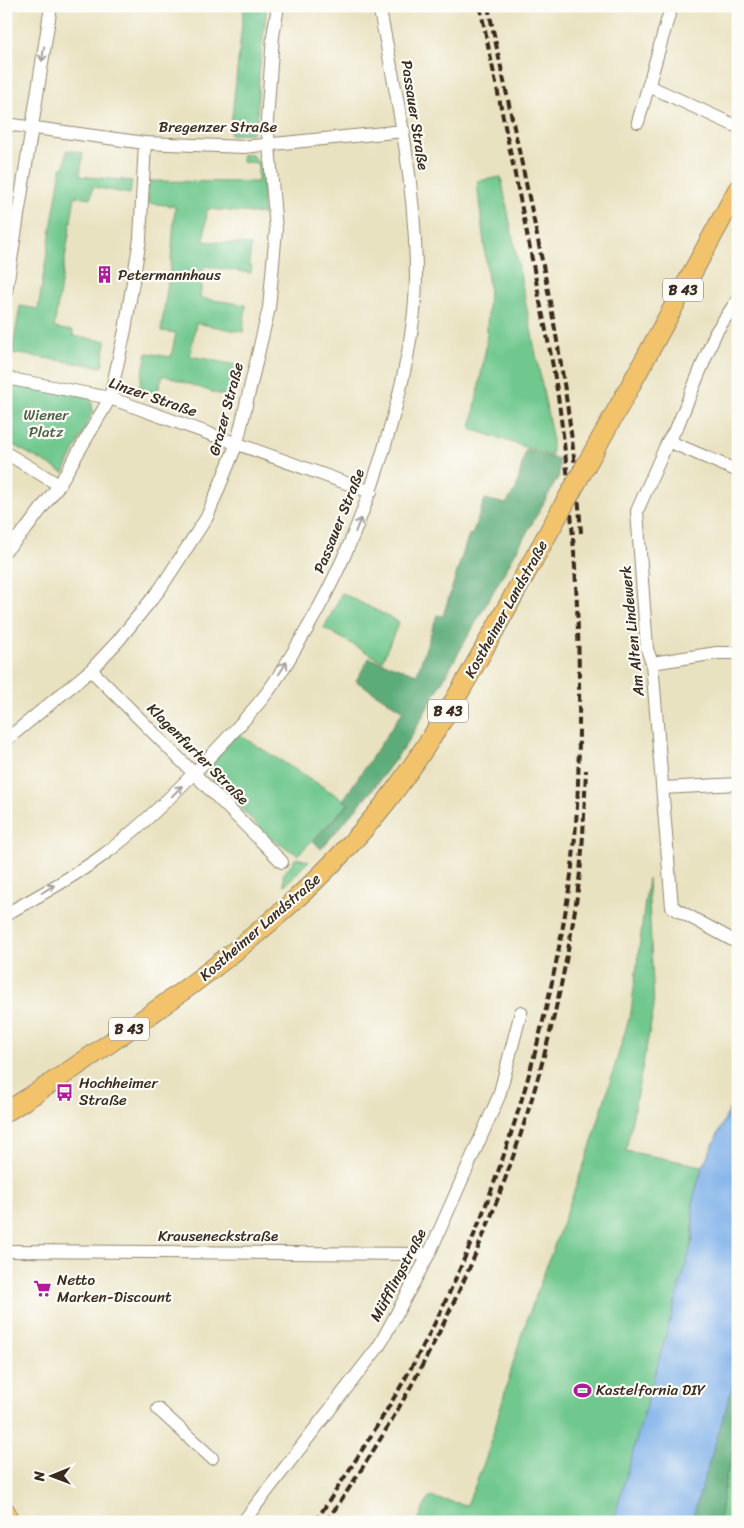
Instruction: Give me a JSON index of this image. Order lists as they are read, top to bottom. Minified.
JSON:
{"streets":{"main road":["B 43","Kostheimer Landstraße"],"street":["Passauer Straße","Bregenzer Straße","Linzer Straße","Grazer Straße","Am Alten Lindewerk","Klagenfurter Straße","Krauseneckstraße","Müfflingstraße"]},"crossings":[["Passauer Straße","Bregenzer Straße"],["Passauer Straße","Linzer Straße"],["Passauer Straße","Klagenfurter Straße"],["Bregenzer Straße","Grazer Straße"],["Linzer Straße","Grazer Straße"],["Grazer Straße","Klagenfurter Straße"],["Krauseneckstraße","Müfflingstraße"]],"one_way":["Passauer Straße"],"parks":["Wiener Platz"],"places":{"building":["Petermannhaus"],"bus stop":["Hochheimer Straße"],"supermarket":["Netto Marken-Discount"],"sports":["Kastelfornia DIY"]},"north":"left"}
